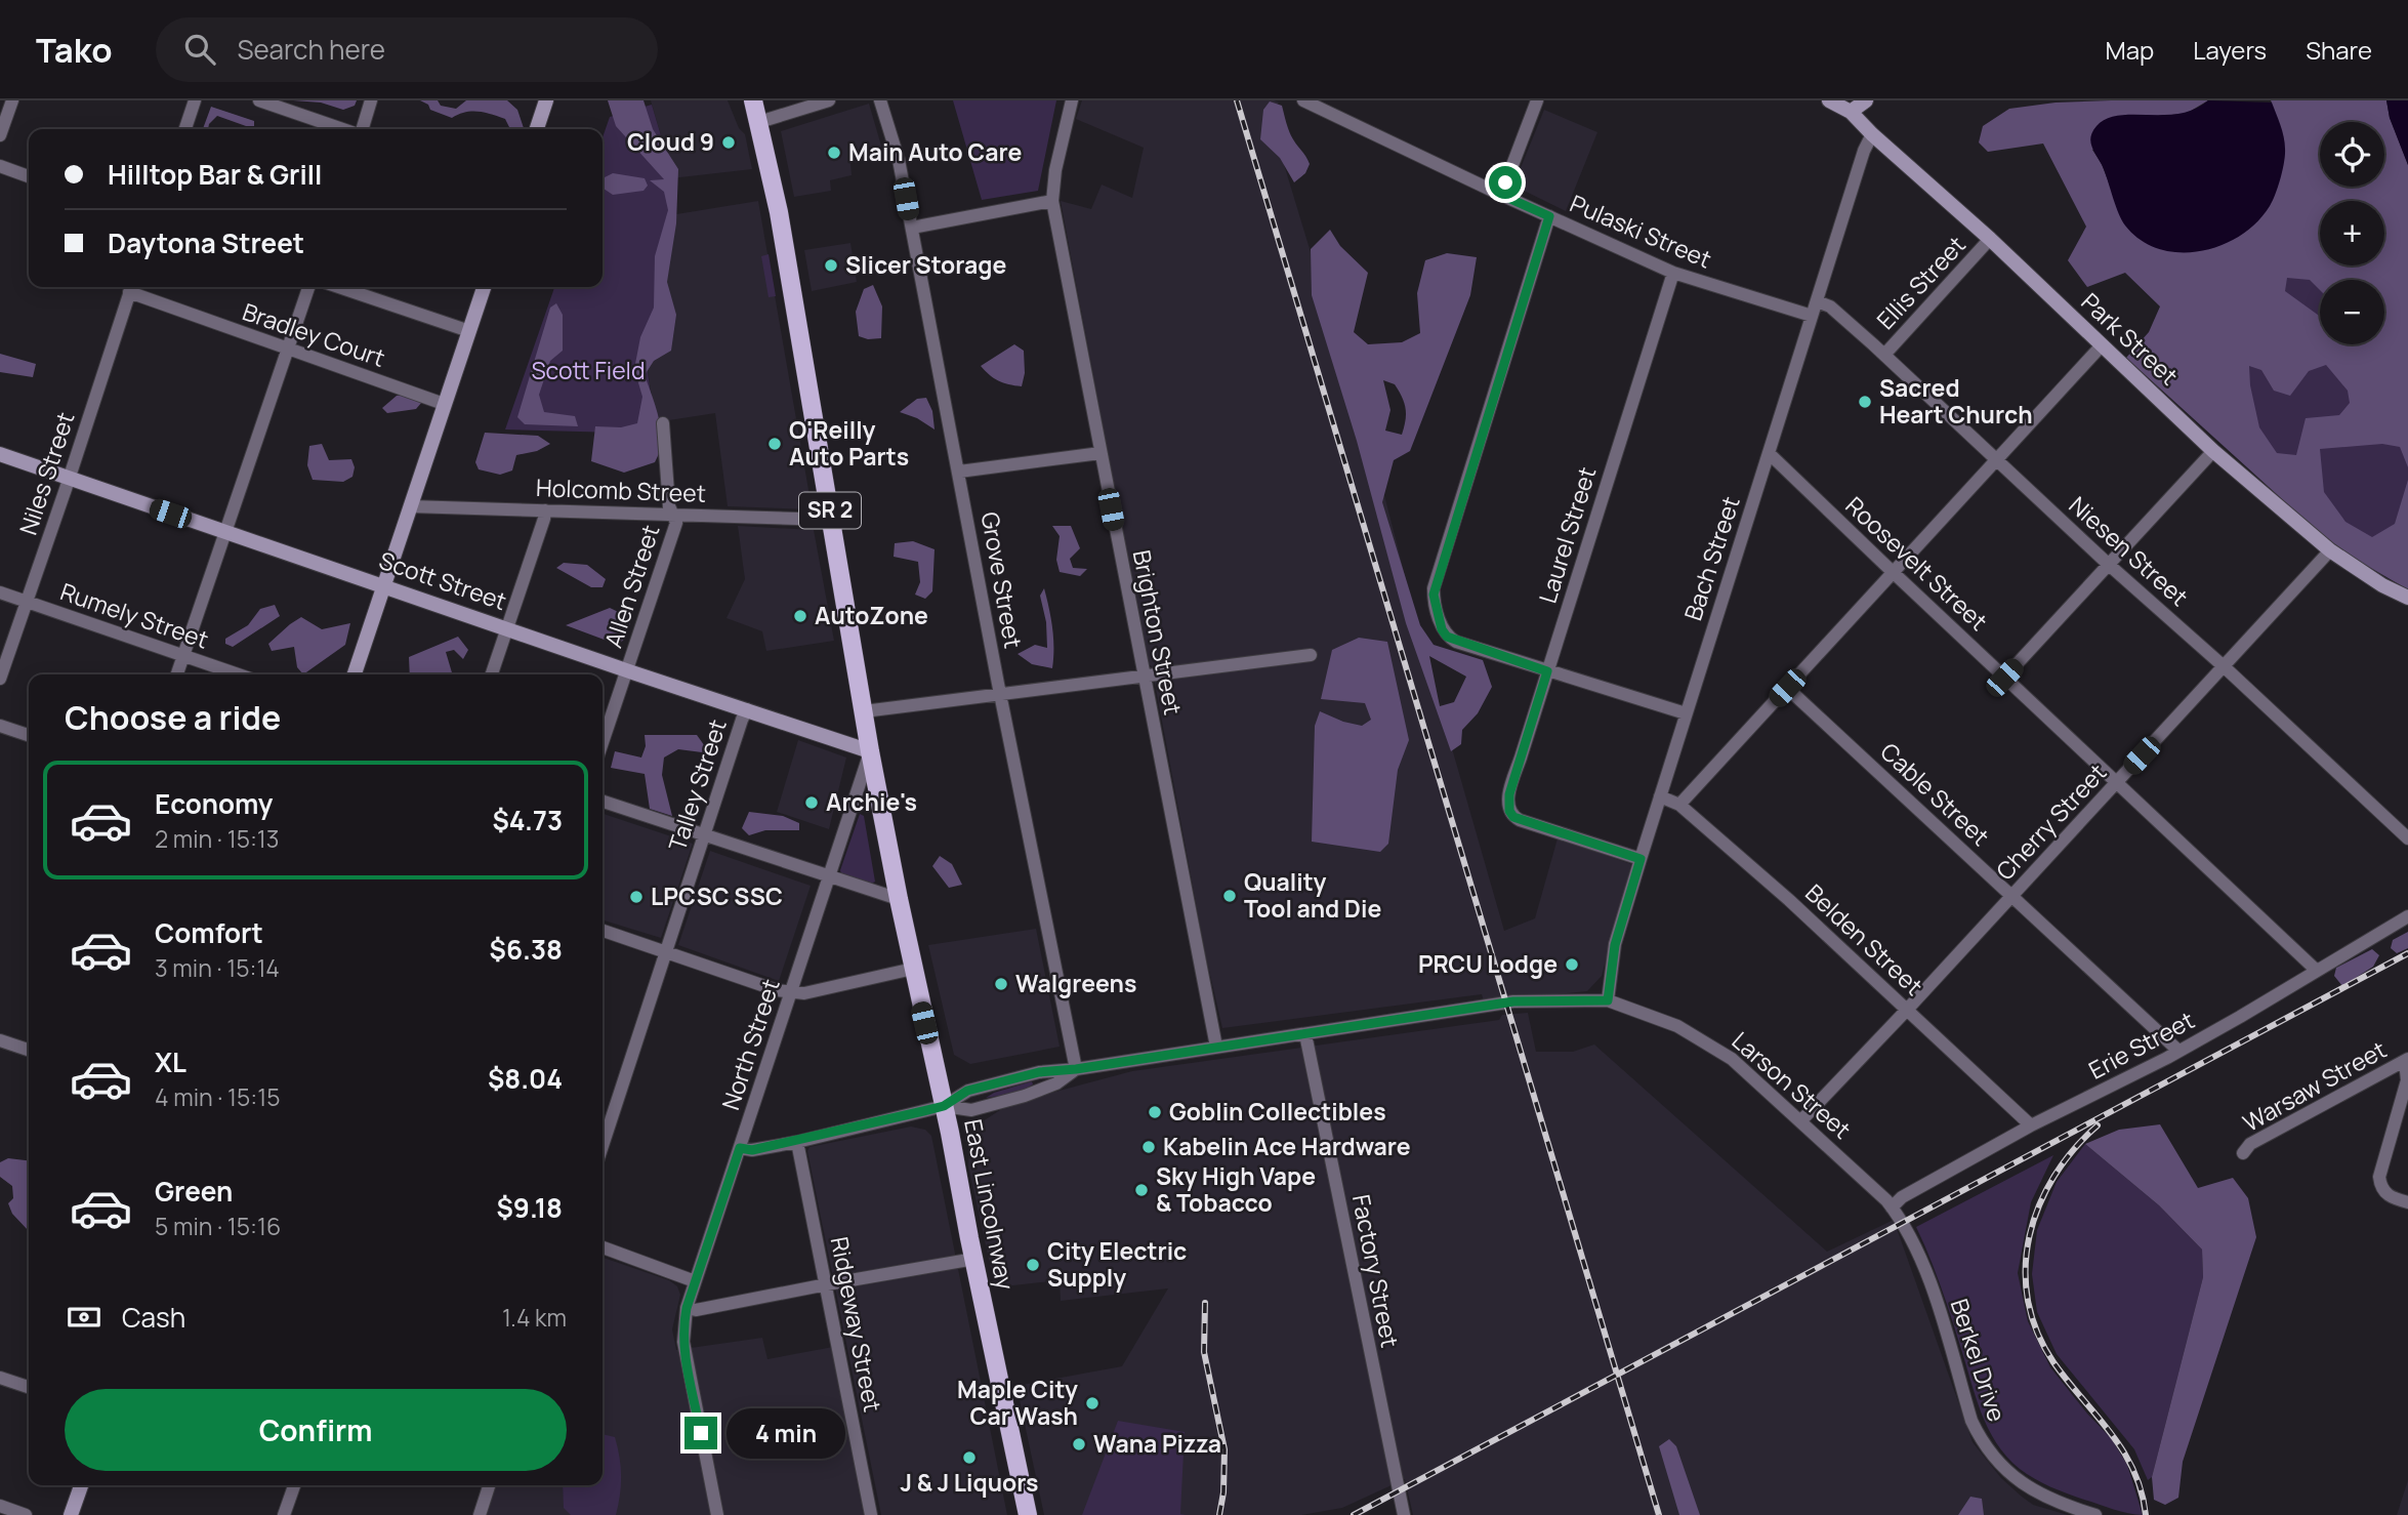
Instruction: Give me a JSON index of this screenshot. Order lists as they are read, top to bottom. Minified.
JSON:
{"streets":{"main road":["SR 2","East Lincolnway"],"street":["Pulaski Street","Ellis Street","Bradley Court","Park Street","Niles Street","Holcomb Street","Laurel Street","Niesen Street","Bach Street","Roosevelt Street","Grove Street","Scott Street","Allen Street","Rumely Street","Brighton Street","Talley Street","Cable Street","Cherry Street","Belden Street","North Street","Erie Street","Larson Street","Warsaw Street","Factory Street","Ridgeway Street","Berkel Drive"]},"crossings":[["Pulaski Street","Laurel Street"],["Pulaski Street","Bach Street"],["Ellis Street","Park Street"],["Ellis Street","Niesen Street"],["Bradley Court","Niles Street"],["Park Street","Bach Street"],["Park Street","Cherry Street"],["Niles Street","Scott Street"],["Niles Street","Rumely Street"],["Holcomb Street","Allen Street"],["Holcomb Street","East Lincolnway"],["Laurel Street","Bach Street"],["Niesen Street","Bach Street"],["Niesen Street","Cherry Street"],["Bach Street","Roosevelt Street"],["Bach Street","Belden Street"],["Bach Street","Larson Street"],["Roosevelt Street","Cherry Street"],["Roosevelt Street","Erie Street"],["Scott Street","Allen Street"],["Scott Street","Talley Street"],["Scott Street","North Street"],["Scott Street","East Lincolnway"],["Cable Street","Cherry Street"],["Cable Street","Erie Street"],["Cherry Street","Belden Street"],["Cherry Street","Larson Street"],["Belden Street","Erie Street"],["North Street","East Lincolnway"],["Erie Street","Larson Street"],["Erie Street","Berkel Drive"],["Larson Street","Berkel Drive"]],"parks":["Scott Field"],"places":["Cloud 9","Main Auto Care","Slicer Storage","Sacred Heart Church","O'Reilly Auto Parts","AutoZone","Archie's","Quality Tool and Die","LPCSC SSC","PRCU Lodge","Walgreens","Goblin Collectibles","Kabelin Ace Hardware","Sky High Vape & Tobacco","City Electric Supply","Maple City Car Wash","Wana Pizza","J & J Liquors"],"page":{"header":"Tako","search":"Search here","nav":["Map","Layers","Share"],"map_buttons":["+","−"],"banner":["Hilltop Bar & Grill","Daytona Street"],"heading":"Choose a ride","list":[{"name":"Economy","note":"2 min · 15:13","value":"$4.73"},{"name":"Comfort","note":"3 min · 15:14","value":"$6.38"},{"name":"XL","note":"4 min · 15:15","value":"$8.04"},{"name":"Green","note":"5 min · 15:16","value":"$9.18"}],"pay":["Cash","1.4 km"],"buttons":"Confirm","bubble":"4 min"}}
